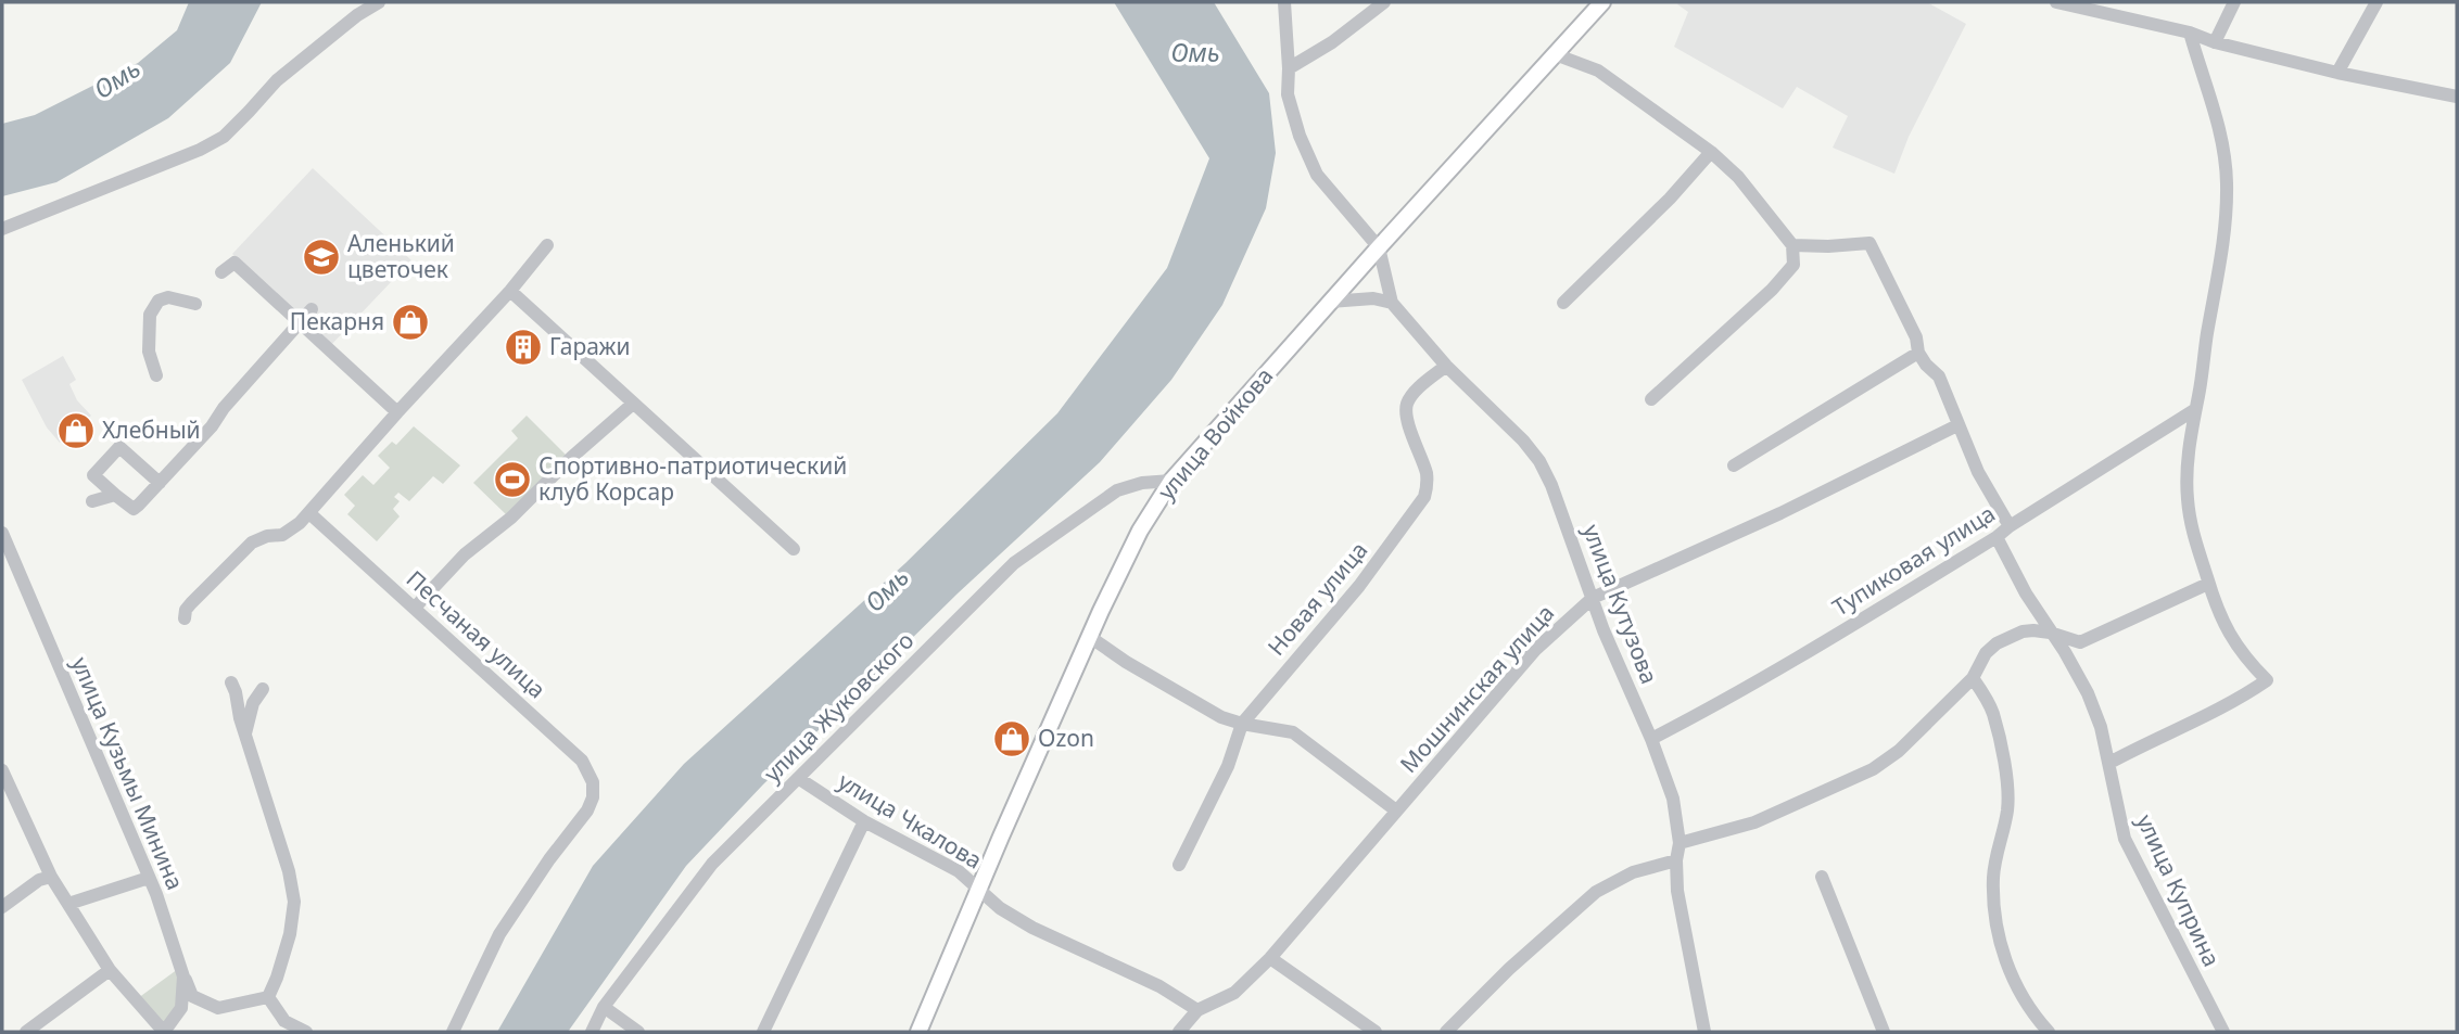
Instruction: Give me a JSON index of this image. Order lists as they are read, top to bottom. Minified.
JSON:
{"streets":{"main road":["улица Войкова"],"street":["Тупиковая улица","Новая улица","улица Кутузова","Песчаная улица","Мошнинская улица","улица Жуковского","улица Кузьмы Минина","улица Чкалова","улица Куприна"]},"crossings":[["улица Войкова","улица Кутузова"],["улица Войкова","улица Жуковского"],["улица Войкова","улица Чкалова"],["Тупиковая улица","улица Кутузова"],["Тупиковая улица","улица Куприна"],["Новая улица","улица Кутузова"],["улица Кутузова","Мошнинская улица"],["Мошнинская улица","улица Чкалова"],["улица Жуковского","улица Чкалова"]],"water":["Омь"],"places":{"school or university":["Аленький цветочек"],"shop":["Пекарня","Хлебный","Ozon"],"building":["Гаражи"],"sports":["Спортивно-патриотический клуб Корсар"]}}
